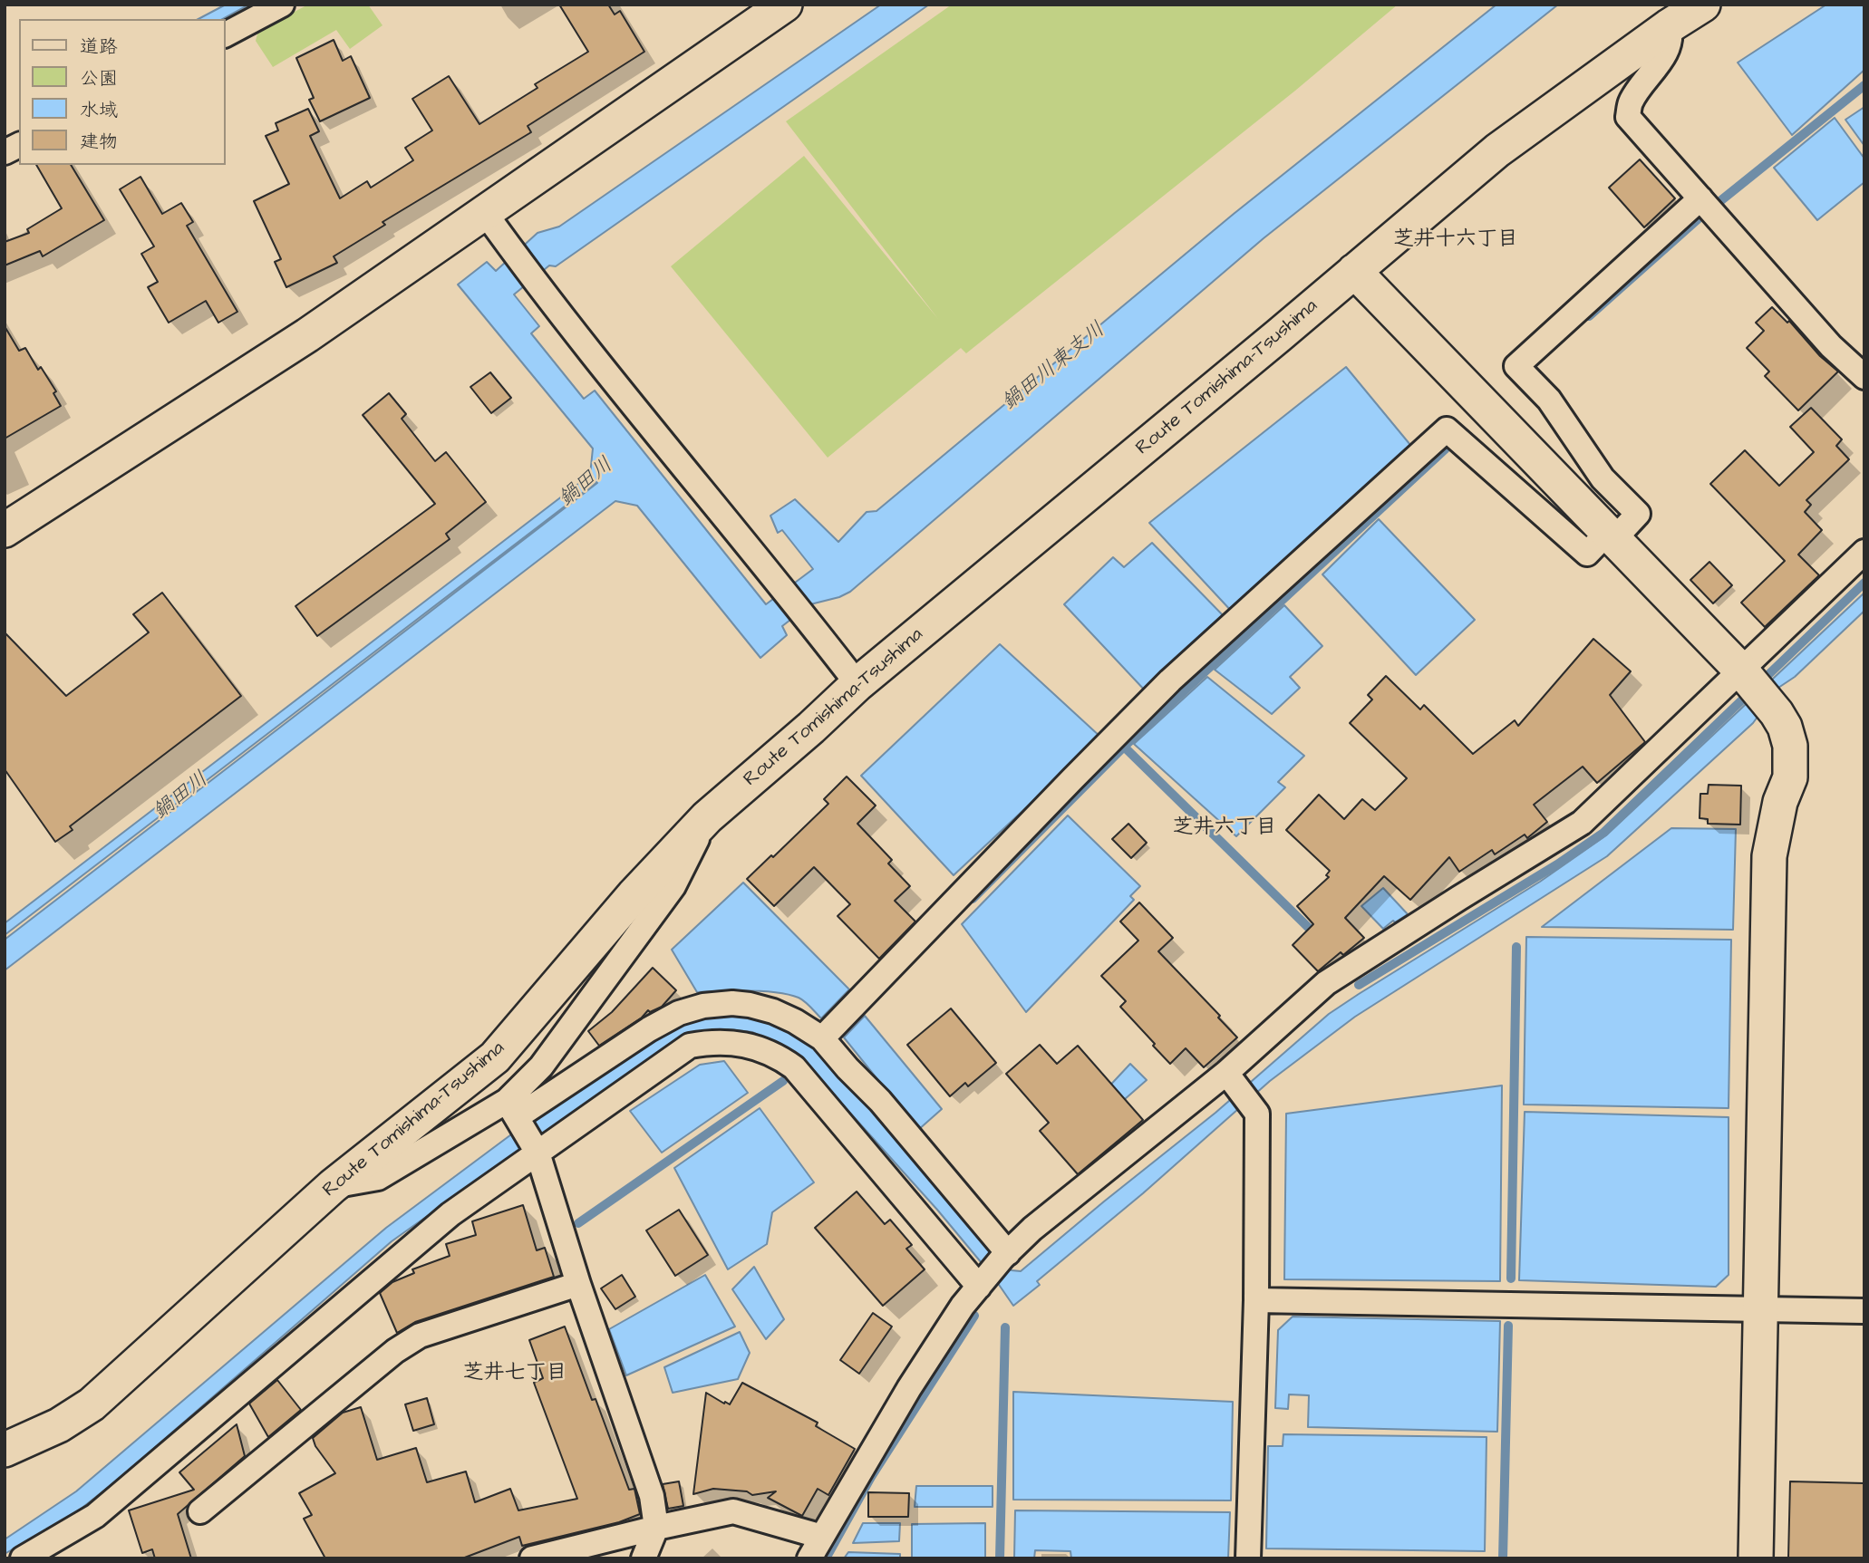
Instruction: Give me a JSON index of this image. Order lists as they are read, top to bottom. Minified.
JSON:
{"streets":{"street":["Route Tomishima-Tsushima"]},"districts":["芝井十六丁目","芝井六丁目","芝井七丁目"],"water":["鍋田川東支川","鍋田川"],"legend":["道路","公園","水域","建物"]}
